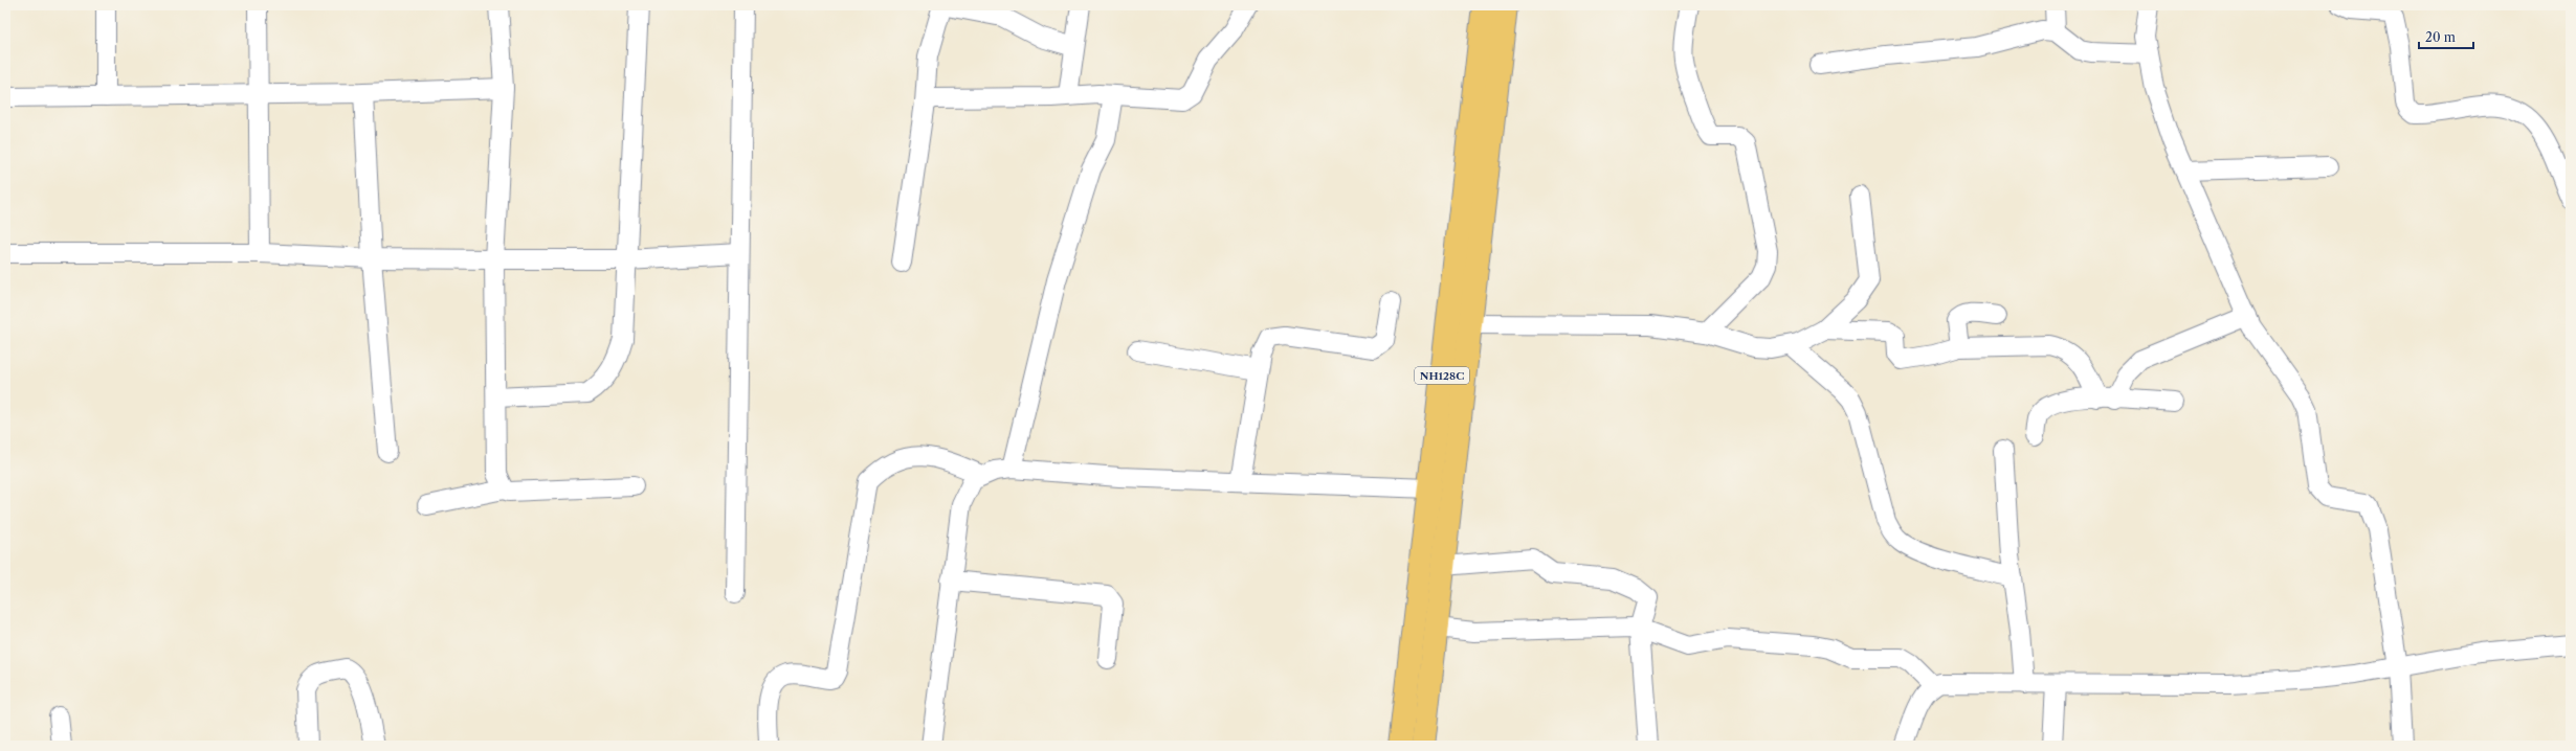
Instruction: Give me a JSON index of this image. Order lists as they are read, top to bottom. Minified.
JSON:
{"streets":{"highway":["NH128C"]},"scale_bar":"20 m"}
